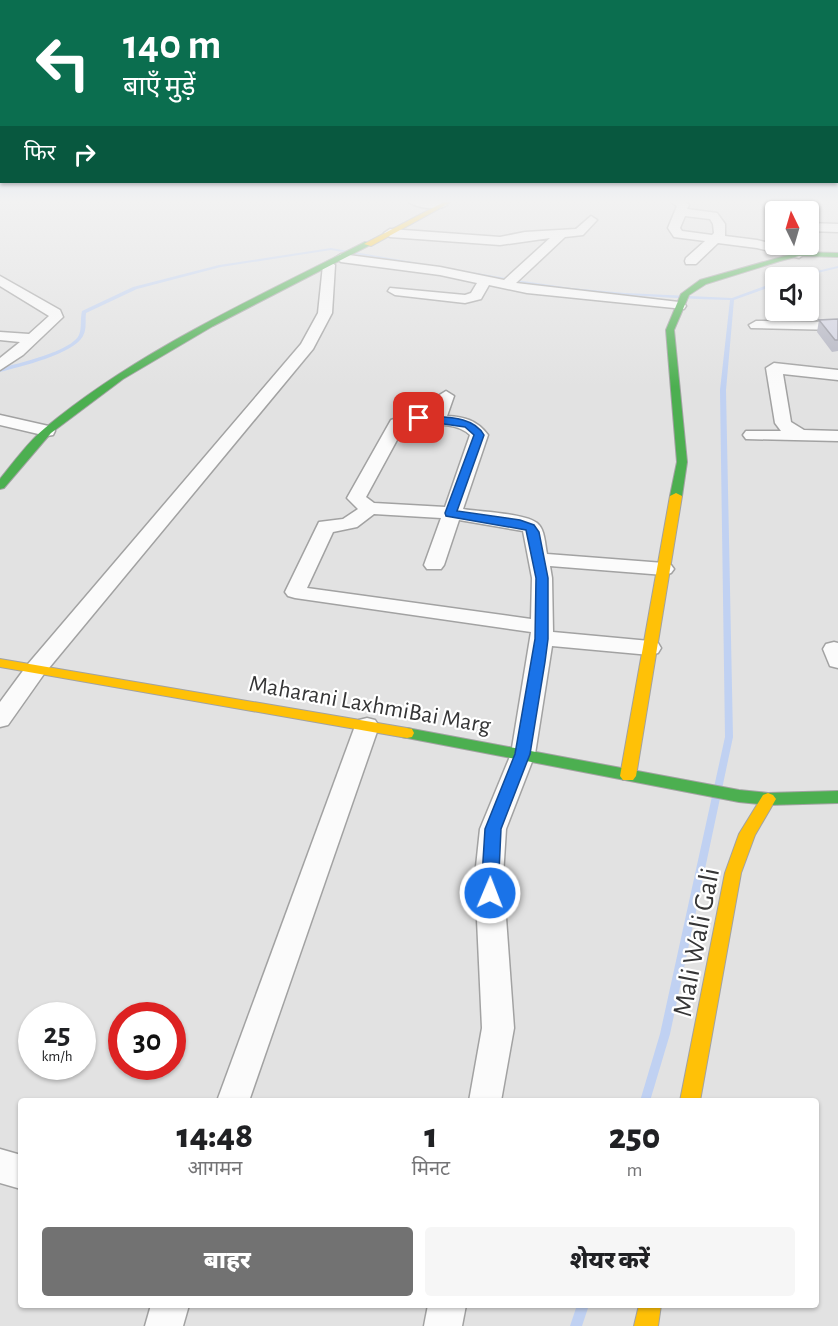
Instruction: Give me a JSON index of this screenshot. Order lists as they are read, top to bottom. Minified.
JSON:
{"streets":{"main road":["Maharani LaxhmiBai Marg","Mali Wali Gali"]},"crossings":[["Maharani LaxhmiBai Marg","Mali Wali Gali"]],"north":"top","page":{"turn":["140 m","बाएँ मुड़ें"],"then":"फिर","speed":"25 km/h","limit":"30","eta":["14:48","आगमन","1","मिनट","250","m"],"buttons":["बाहर","शेयर करें"]}}
